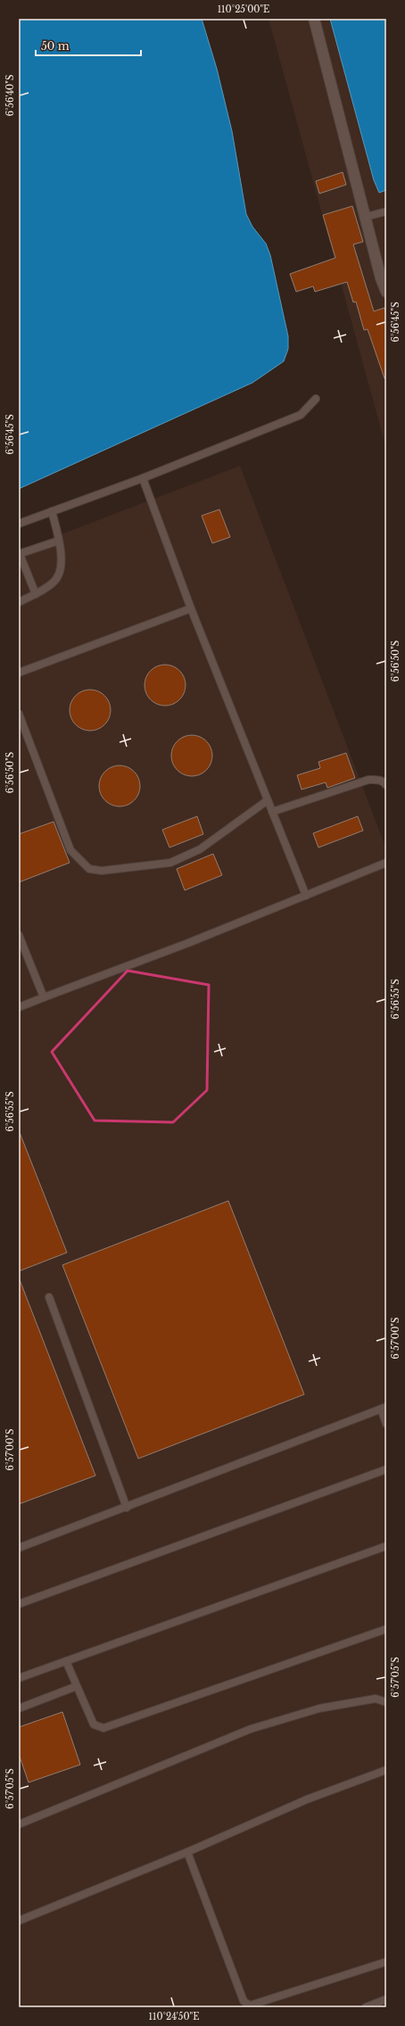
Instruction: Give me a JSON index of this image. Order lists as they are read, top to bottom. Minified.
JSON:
{"scale_bar":"50 m","coordinates":["110°25'00\"E","6°56'40\"S","6°56'45\"S","6°56'50\"S","6°56'55\"S","6°57'00\"S","6°57'05\"S","110°24'50\"E"]}
